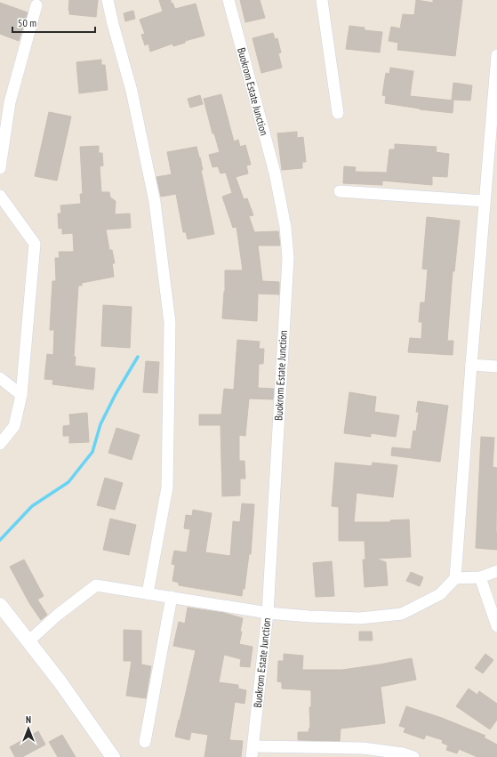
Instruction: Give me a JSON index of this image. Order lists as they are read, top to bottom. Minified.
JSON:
{"streets":{"street":["Buokrom Estate Junction"]},"scale_bar":"50 m","north":"top"}
